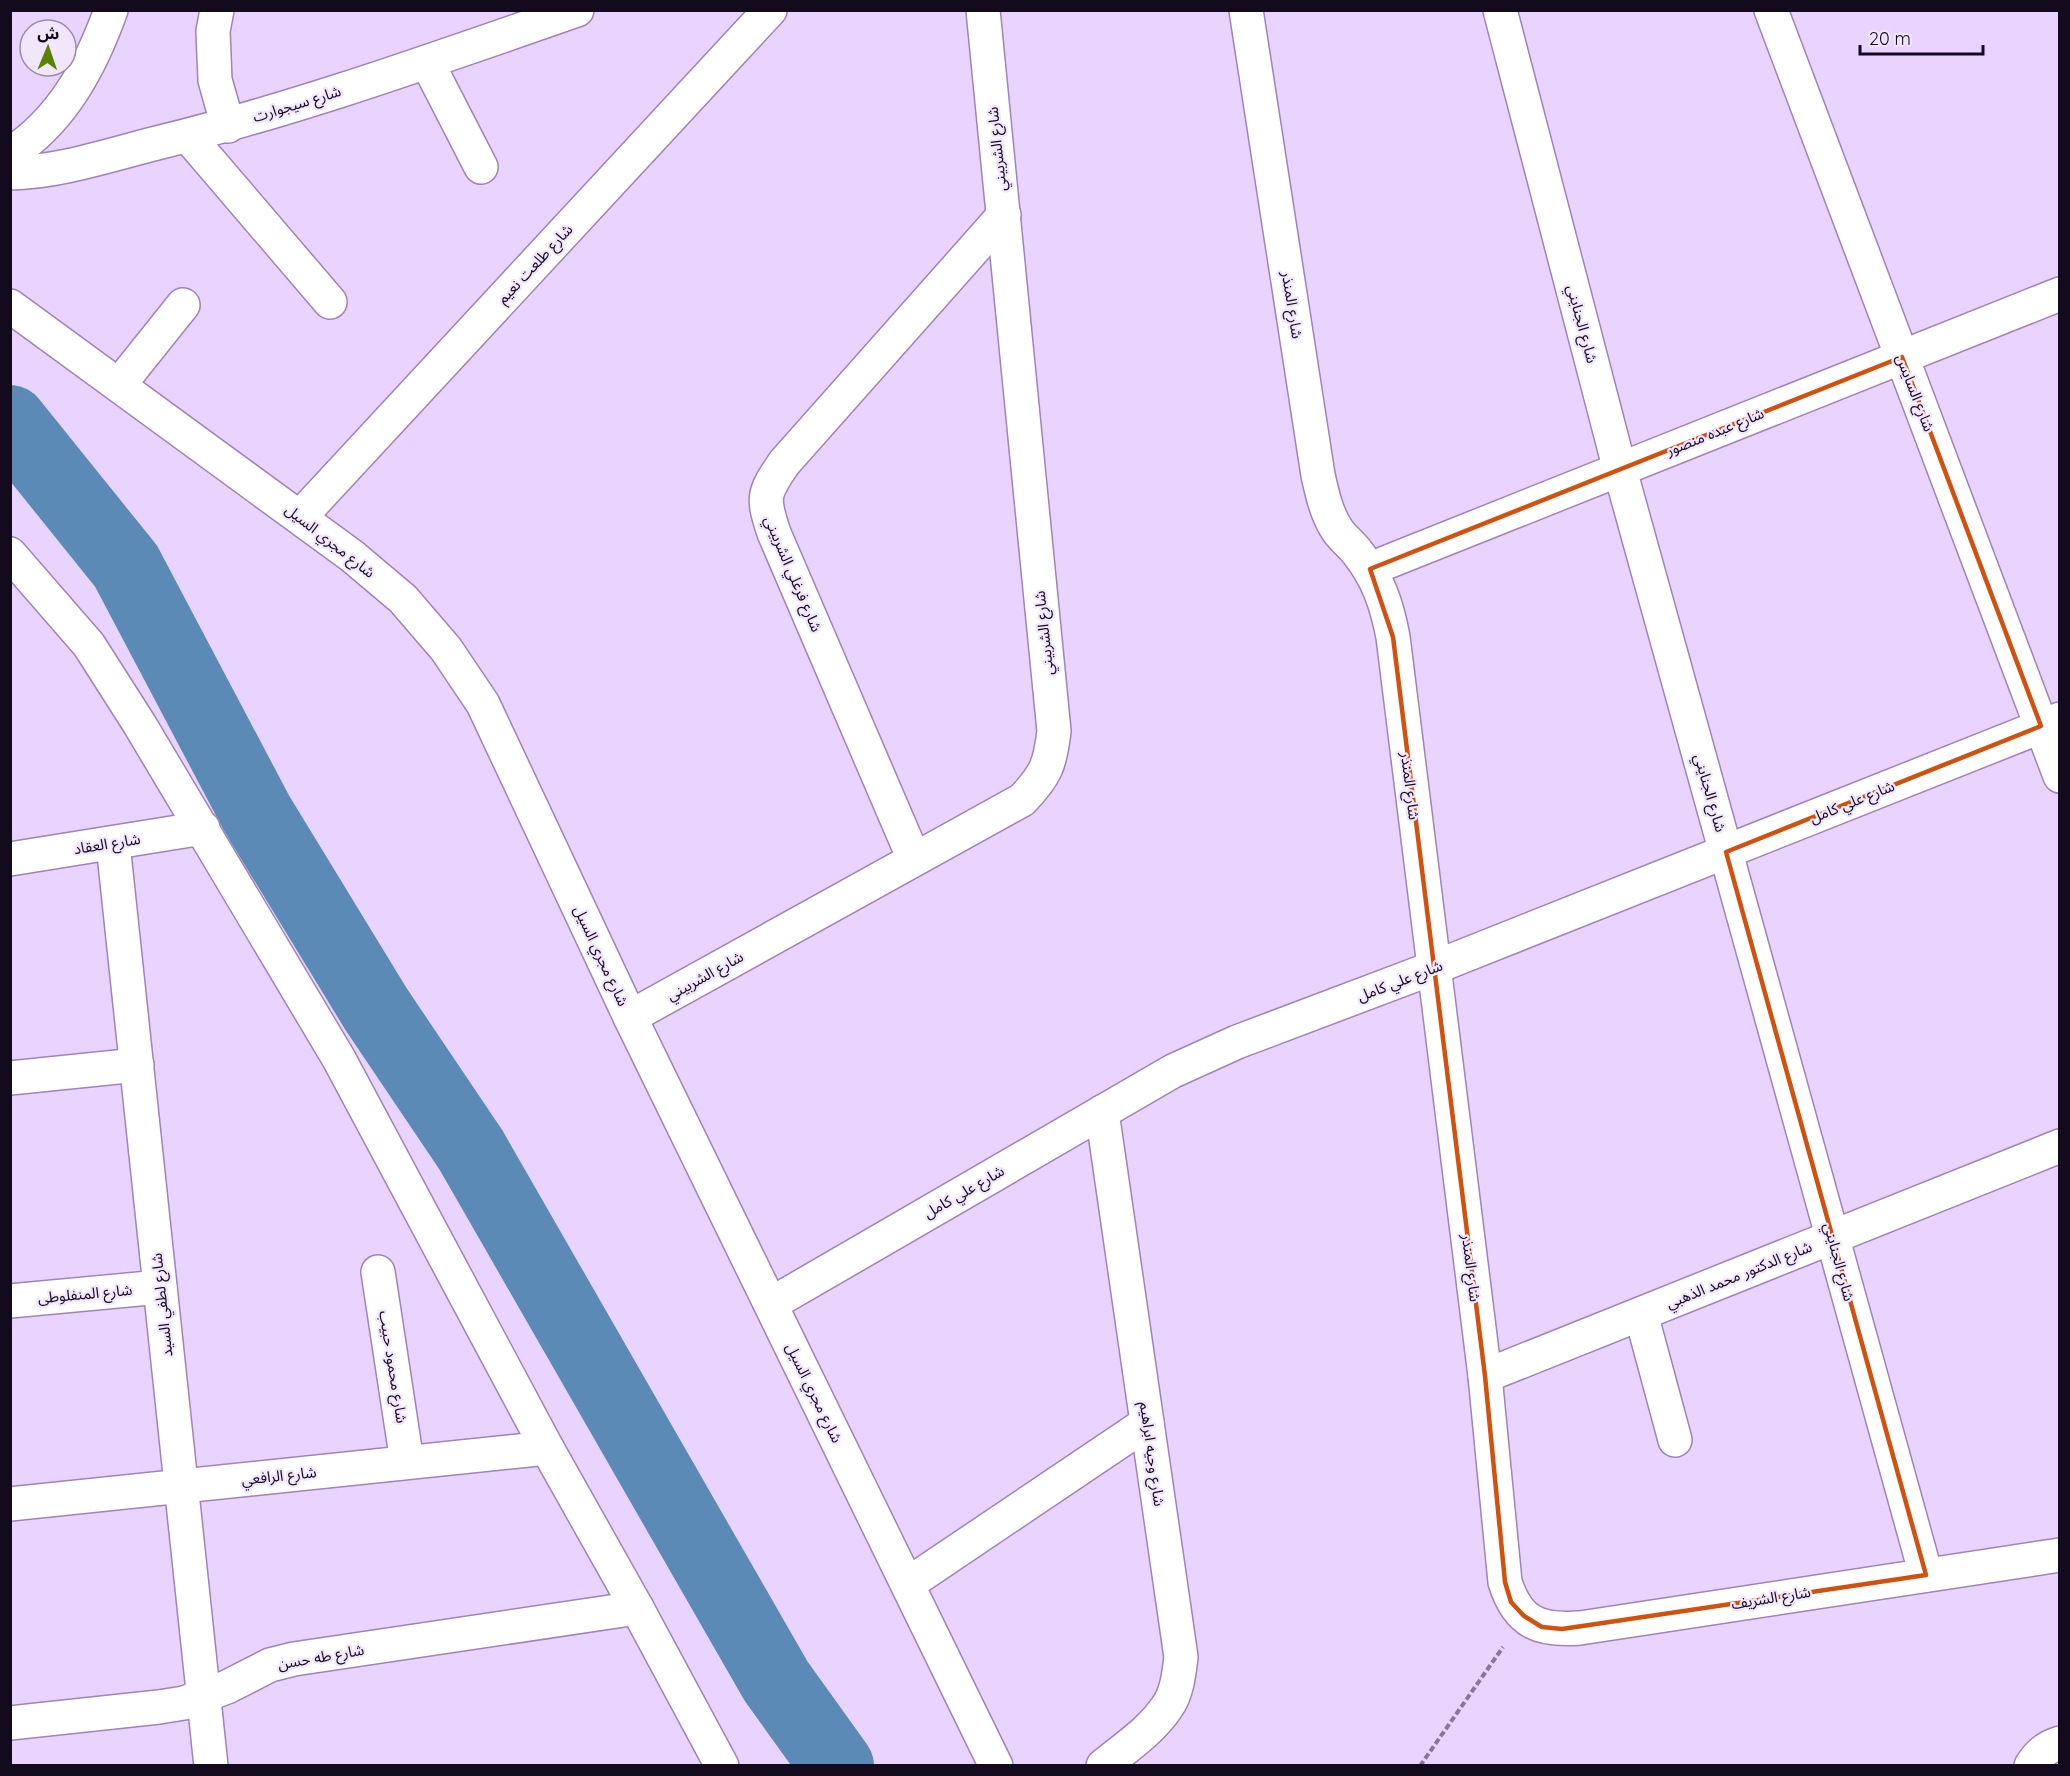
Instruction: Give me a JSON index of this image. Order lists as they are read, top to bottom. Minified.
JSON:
{"streets":{"street":["شارع سيجوارت","شارع الشربيني","شارع طلعت نعيم","شارع المنذر","شارع الجنايني","شارع السايس","شارع عبده منصور","شارع مجري السيل","شارع فرغلي الشربيني","شارع علي كامل","شارع العقاد","شارع الدكتور محمد الذهبي","شارع المنفلوطى","شارع لطفي السيد","شارع محمود حبيب","شارع وجيه ابراهيم","شارع الرافعي","شارع الشريف","شارع طه حسن"]},"crossings":[["شارع الشربيني","شارع مجري السيل"],["شارع الشربيني","شارع فرغلي الشربيني"],["شارع طلعت نعيم","شارع مجري السيل"],["شارع المنذر","شارع عبده منصور"],["شارع المنذر","شارع علي كامل"],["شارع المنذر","شارع الدكتور محمد الذهبي"],["شارع المنذر","شارع الشريف"],["شارع الجنايني","شارع عبده منصور"],["شارع الجنايني","شارع علي كامل"],["شارع الجنايني","شارع الدكتور محمد الذهبي"],["شارع الجنايني","شارع الشريف"],["شارع السايس","شارع عبده منصور"],["شارع السايس","شارع علي كامل"],["شارع مجري السيل","شارع علي كامل"],["شارع علي كامل","شارع وجيه ابراهيم"],["شارع العقاد","شارع لطفي السيد"],["شارع المنفلوطى","شارع لطفي السيد"],["شارع لطفي السيد","شارع الرافعي"],["شارع لطفي السيد","شارع طه حسن"],["شارع محمود حبيب","شارع الرافعي"]],"scale_bar":"20 m","north":"top"}
